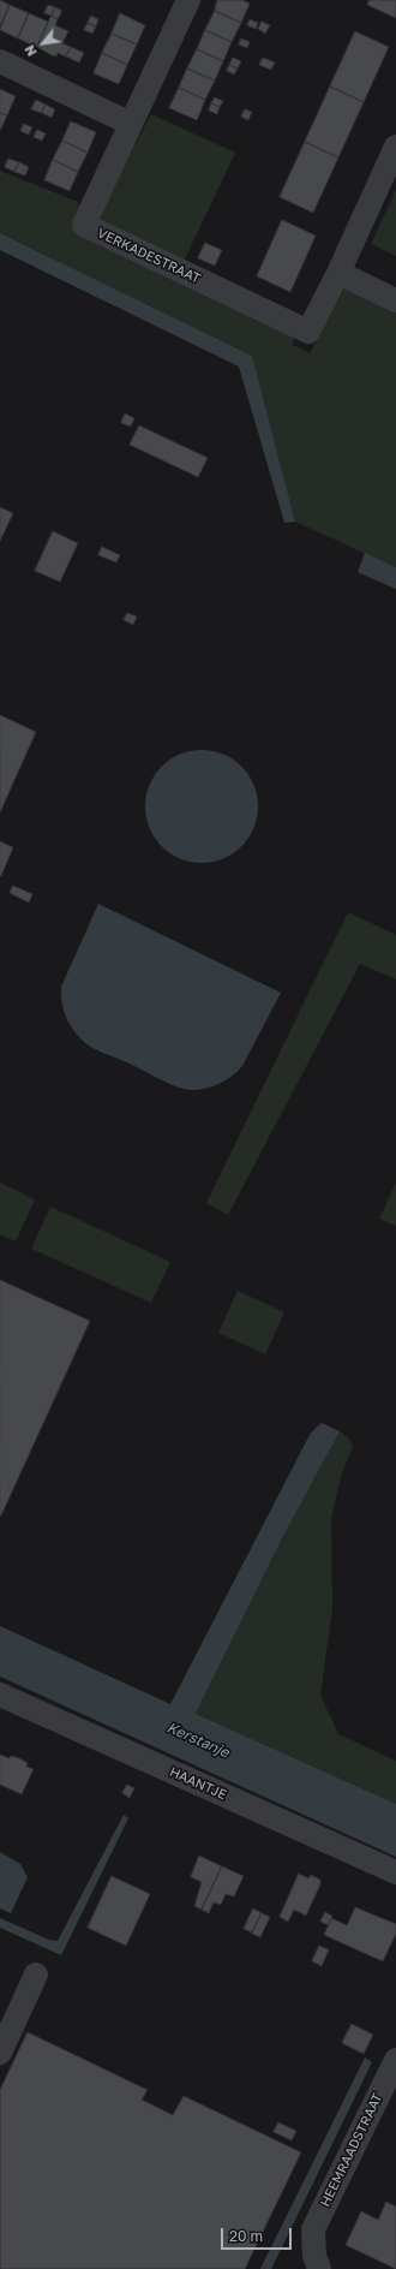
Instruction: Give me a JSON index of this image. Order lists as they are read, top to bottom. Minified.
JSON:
{"streets":{"street":["VERKADESTRAAT","HAANTJE","HEEMRAADSTRAAT"]},"water":["Kerstanje"],"scale_bar":"20 m","north":"bottom left"}
